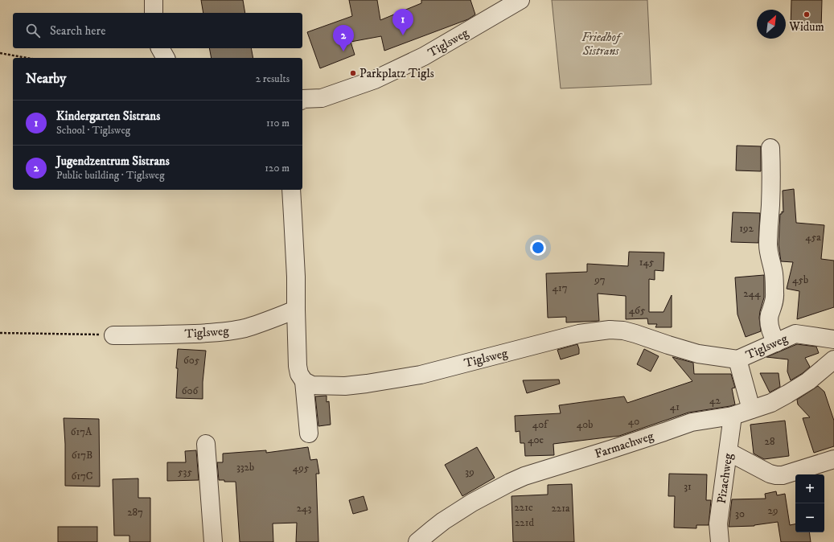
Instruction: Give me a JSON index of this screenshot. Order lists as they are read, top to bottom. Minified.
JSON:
{"streets":{"street":["Tiglsweg","Farmachweg","Pizachweg"]},"crossings":[["Tiglsweg","Farmachweg"],["Farmachweg","Pizachweg"]],"parks":["Friedhof Sistrans"],"places":["Widum","Parkplatz Tigls"],"house_numbers":["192","45a","145","97","45b","417","244","465","605","606","42","41","40","40f","40b","617A","40e","28","617B","332b","495","535","39","617C","31","221c","243","221a","29","287","30","221d"],"north":"top right","page":{"pins":["1","2"],"search":"Search here","heading":["Nearby","2 results"],"list":[{"mark":"1","name":"Kindergarten Sistrans","note":"School · Tiglsweg","value":"110 m"},{"mark":"2","name":"Jugendzentrum Sistrans","note":"Public building · Tiglsweg","value":"120 m"}],"map_buttons":["+","−"]}}
